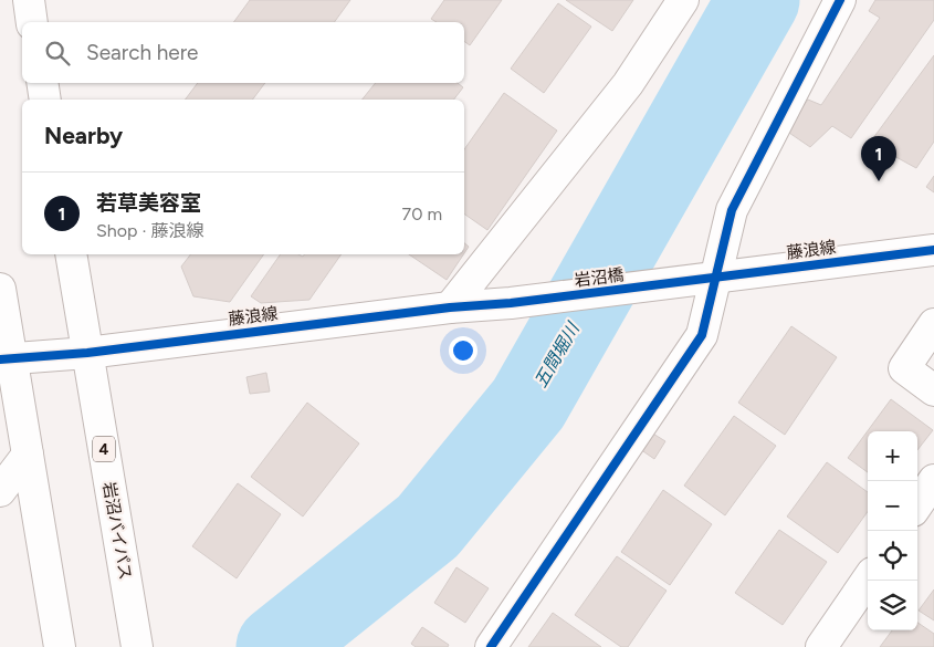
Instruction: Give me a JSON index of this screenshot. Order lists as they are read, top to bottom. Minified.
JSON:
{"streets":{"main road":["藤浪線","岩沼橋","4","岩沼バイパス"]},"crossings":[["藤浪線","岩沼橋"],["藤浪線","岩沼バイパス"]],"water":["五間堀川"],"page":{"search":"Search here","heading":"Nearby","pins":"1","list":[{"mark":"1","name":"若草美容室","note":"Shop · 藤浪線","value":"70 m"}],"map_buttons":["+","−"]}}
